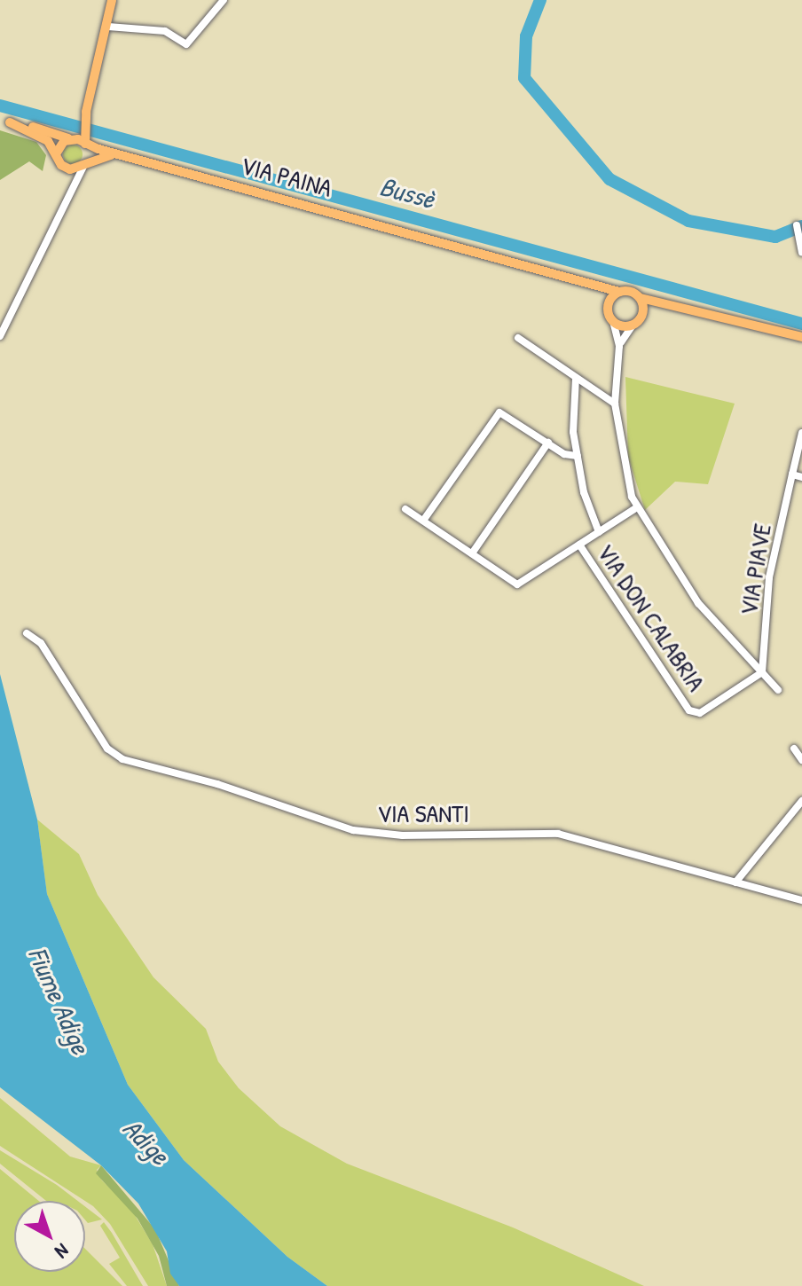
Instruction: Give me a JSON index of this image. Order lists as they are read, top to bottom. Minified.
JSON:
{"streets":{"main road":["VIA PAINA"],"street":["VIA PIAVE","VIA DON CALABRIA","VIA SANTI"]},"crossings":[["VIA PAINA","VIA DON CALABRIA"],["VIA PIAVE","VIA DON CALABRIA"]],"water":["Bussè","Fiume Adige","Adige"],"north":"bottom right"}
